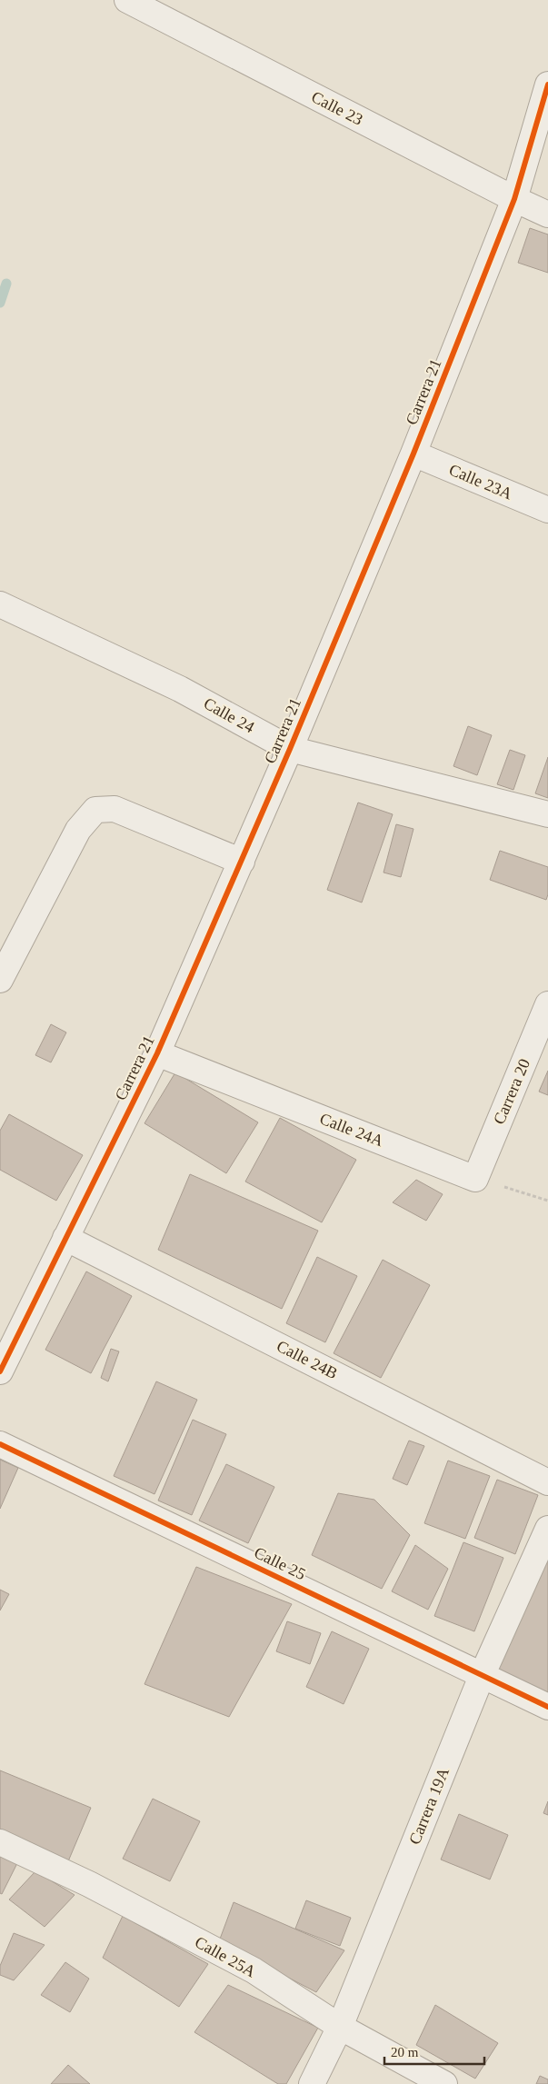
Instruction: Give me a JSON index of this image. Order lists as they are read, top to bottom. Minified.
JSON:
{"streets":{"street":["Calle 23","Carrera 21","Calle 23A","Calle 24","Carrera 20","Calle 24A","Calle 24B","Calle 25","Carrera 19A","Calle 25A"]},"crossings":[["Calle 23","Carrera 21"],["Carrera 21","Calle 23A"],["Carrera 21","Calle 24"],["Carrera 21","Calle 24A"],["Carrera 21","Calle 24B"],["Carrera 20","Calle 24A"],["Calle 25","Carrera 19A"],["Carrera 19A","Calle 25A"]],"scale_bar":"20 m"}
